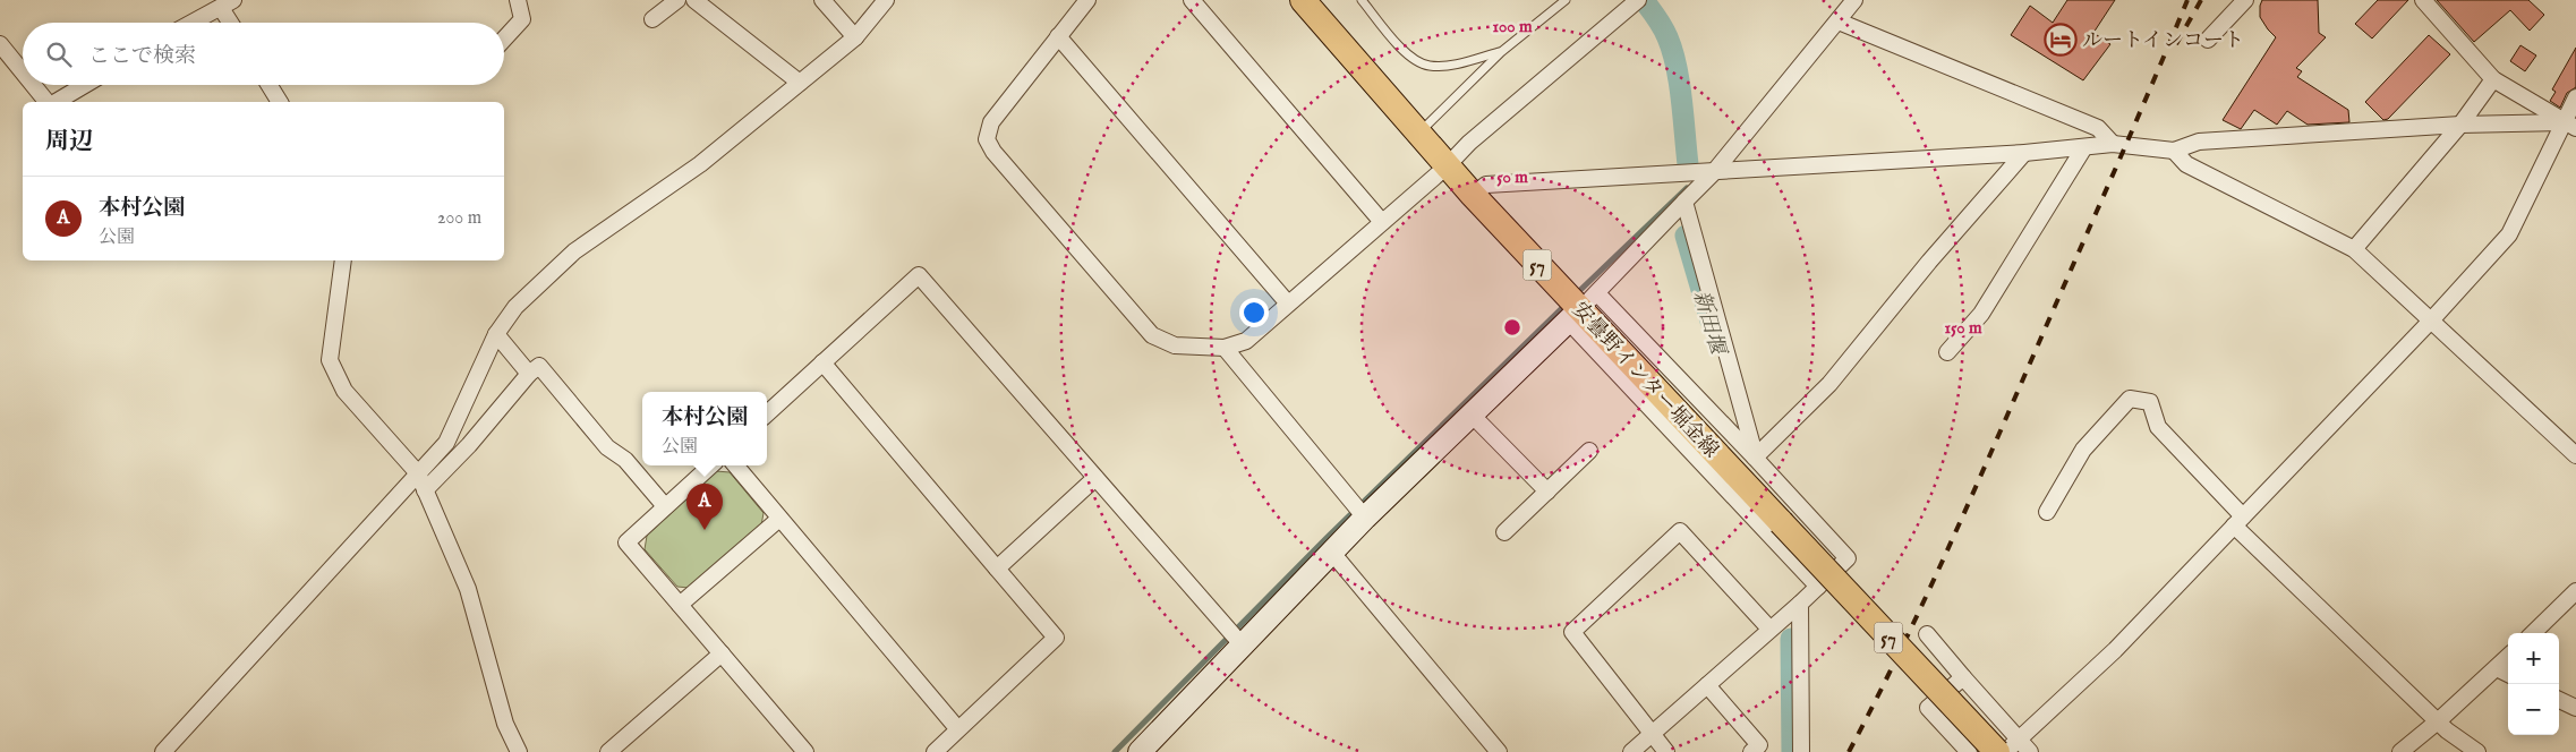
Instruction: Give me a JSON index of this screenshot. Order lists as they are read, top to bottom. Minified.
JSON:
{"streets":{"main road":["57","安曇野インター堀金線"]},"water":["新田堰"],"places":{"hotel":["ルートインコート"]},"page":{"search":"ここで検索","heading":"周辺","list":[{"mark":"A","name":"本村公園","note":"公園","value":"200 m"}],"popup":["本村公園","公園"],"pins":"A","map_buttons":["+","−"]},"rings":["100 m","50 m","150 m"]}
